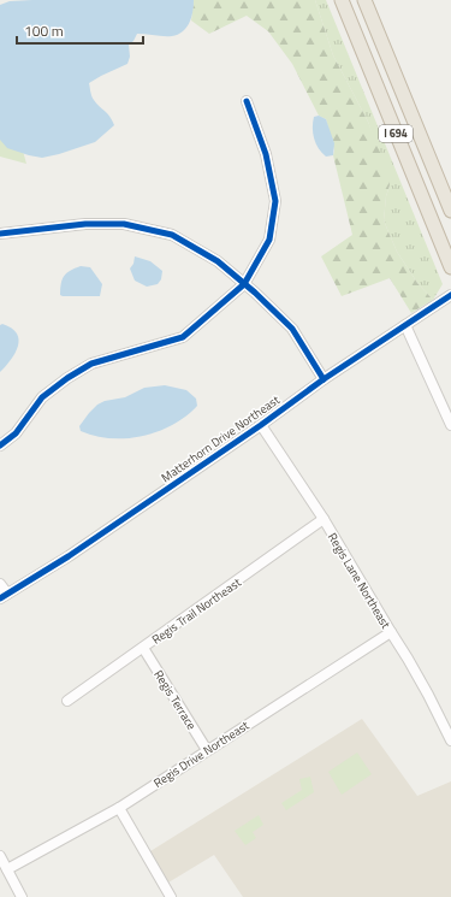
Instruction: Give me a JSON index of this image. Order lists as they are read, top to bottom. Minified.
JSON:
{"streets":{"highway":["I 694"],"street":["Matterhorn Drive Northeast","Regis Lane Northeast","Regis Trail Northeast","Regis Terrace","Regis Drive Northeast"]},"crossings":[["Matterhorn Drive Northeast","Regis Lane Northeast"],["Regis Lane Northeast","Regis Trail Northeast"],["Regis Lane Northeast","Regis Drive Northeast"],["Regis Trail Northeast","Regis Terrace"],["Regis Terrace","Regis Drive Northeast"]],"scale_bar":"100 m"}
